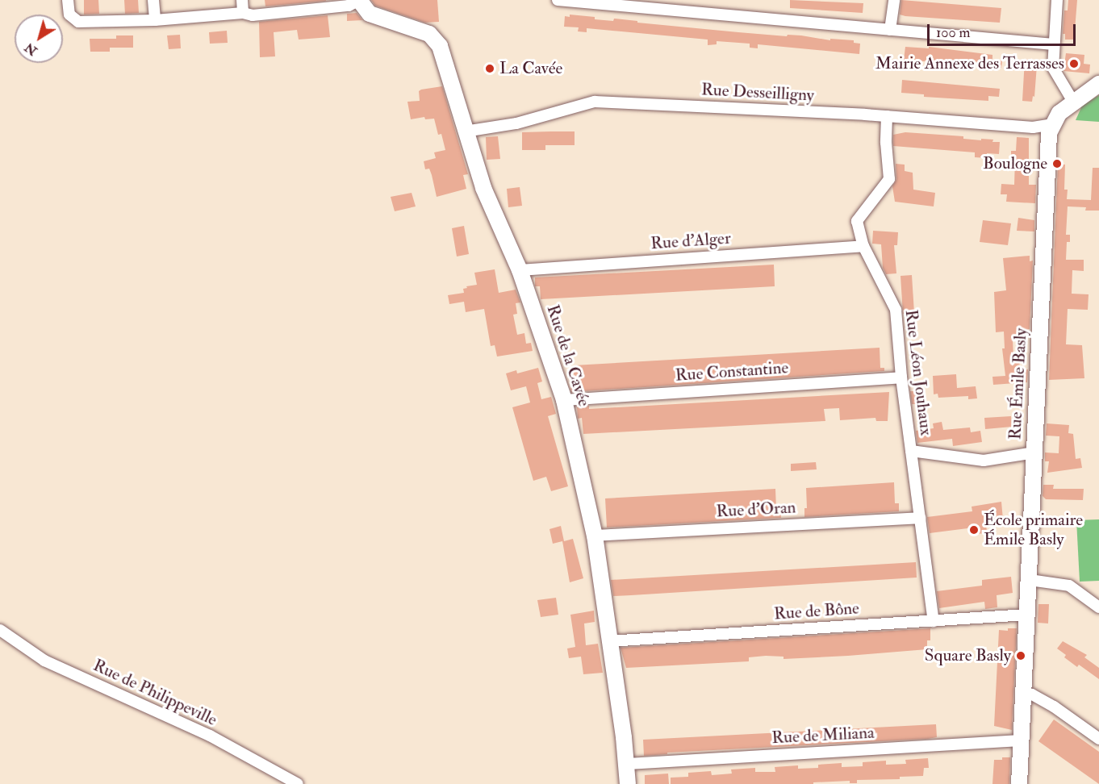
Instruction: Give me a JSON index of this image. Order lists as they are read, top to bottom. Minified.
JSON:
{"streets":{"street":["Rue Desseilligny","Rue d'Alger","Rue de la Cavée","Rue Constantine","Rue Léon Jouhaux","Rue Émile Basly","Rue d'Oran","Rue de Bône","Rue de Philippeville","Rue de Miliana"]},"crossings":[["Rue Desseilligny","Rue de la Cavée"],["Rue Desseilligny","Rue Léon Jouhaux"],["Rue Desseilligny","Rue Émile Basly"],["Rue d'Alger","Rue de la Cavée"],["Rue d'Alger","Rue Léon Jouhaux"],["Rue de la Cavée","Rue Constantine"],["Rue de la Cavée","Rue d'Oran"],["Rue de la Cavée","Rue de Bône"],["Rue de la Cavée","Rue de Miliana"],["Rue Constantine","Rue Léon Jouhaux"],["Rue Léon Jouhaux","Rue d'Oran"],["Rue Léon Jouhaux","Rue de Bône"],["Rue Émile Basly","Rue de Bône"],["Rue Émile Basly","Rue de Miliana"]],"places":["Mairie Annexe des Terrasses","La Cavée","Boulogne","École primaire Émile Basly","Square Basly"],"scale_bar":"100 m","north":"bottom left"}
